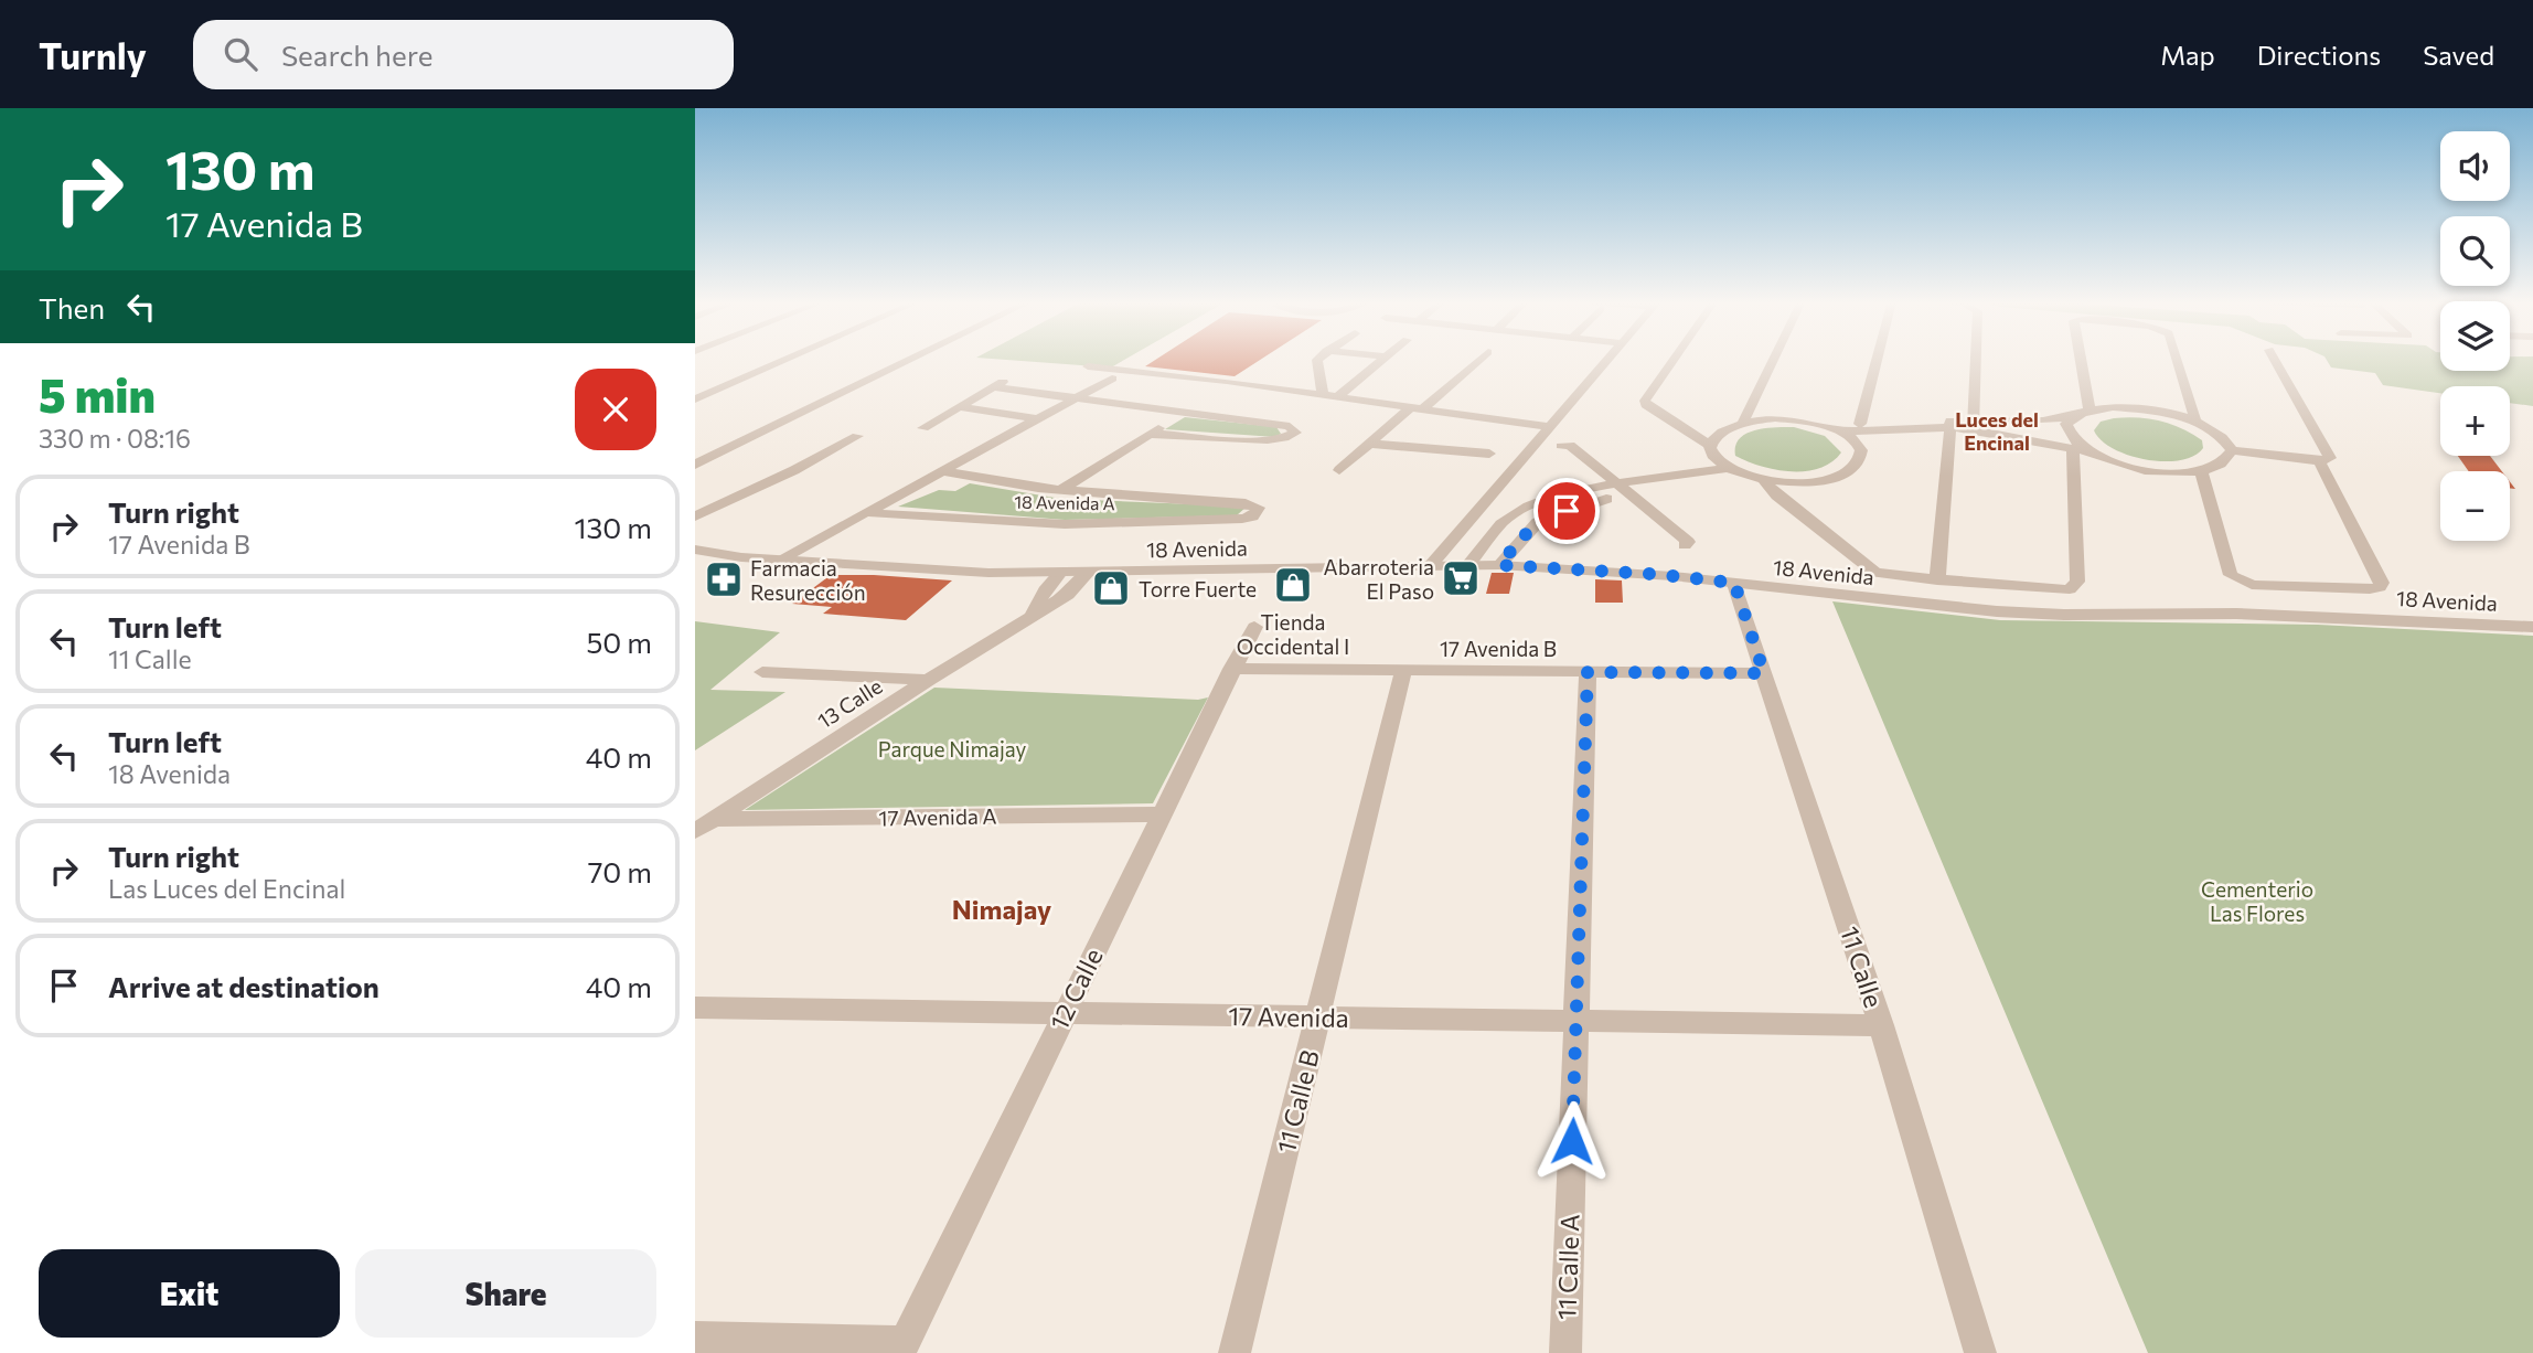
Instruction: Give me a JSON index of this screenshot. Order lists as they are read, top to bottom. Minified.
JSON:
{"streets":{"street":["18 Avenida A","18 Avenida","17 Avenida B","13 Calle","17 Avenida A","11 Calle","12 Calle","17 Avenida","11 Calle B","11 Calle A"]},"crossings":[["18 Avenida","13 Calle"],["18 Avenida","11 Calle"],["17 Avenida B","11 Calle"],["17 Avenida B","12 Calle"],["17 Avenida B","11 Calle B"],["17 Avenida B","11 Calle A"],["13 Calle","17 Avenida A"],["17 Avenida A","12 Calle"],["11 Calle","17 Avenida"],["12 Calle","17 Avenida"],["17 Avenida","11 Calle B"],["17 Avenida","11 Calle A"]],"districts":["Luces del Encinal","Nimajay"],"parks":["Parque Nimajay","Cementerio Las Flores"],"places":{"supermarket":["Abarroteria El Paso"],"pharmacy":["Farmacia Resurección"],"shop":["Tienda Occidental I","Torre Fuerte"]},"page":{"header":"Turnly","search":"Search here","nav":["Map","Directions","Saved"],"turn":["130 m","17 Avenida B"],"map_buttons":["+","−"],"then":"Then","heading":["5 min","330 m · 08:16"],"list":[{"name":"Turn right","note":"17 Avenida B","value":"130 m"},{"name":"Turn left","note":"11 Calle","value":"50 m"},{"name":"Turn left","note":"18 Avenida","value":"40 m"},{"name":"Turn right","note":"Las Luces del Encinal","value":"70 m"},{"name":"Arrive at destination","value":"40 m"}],"buttons":["Exit","Share"]}}
